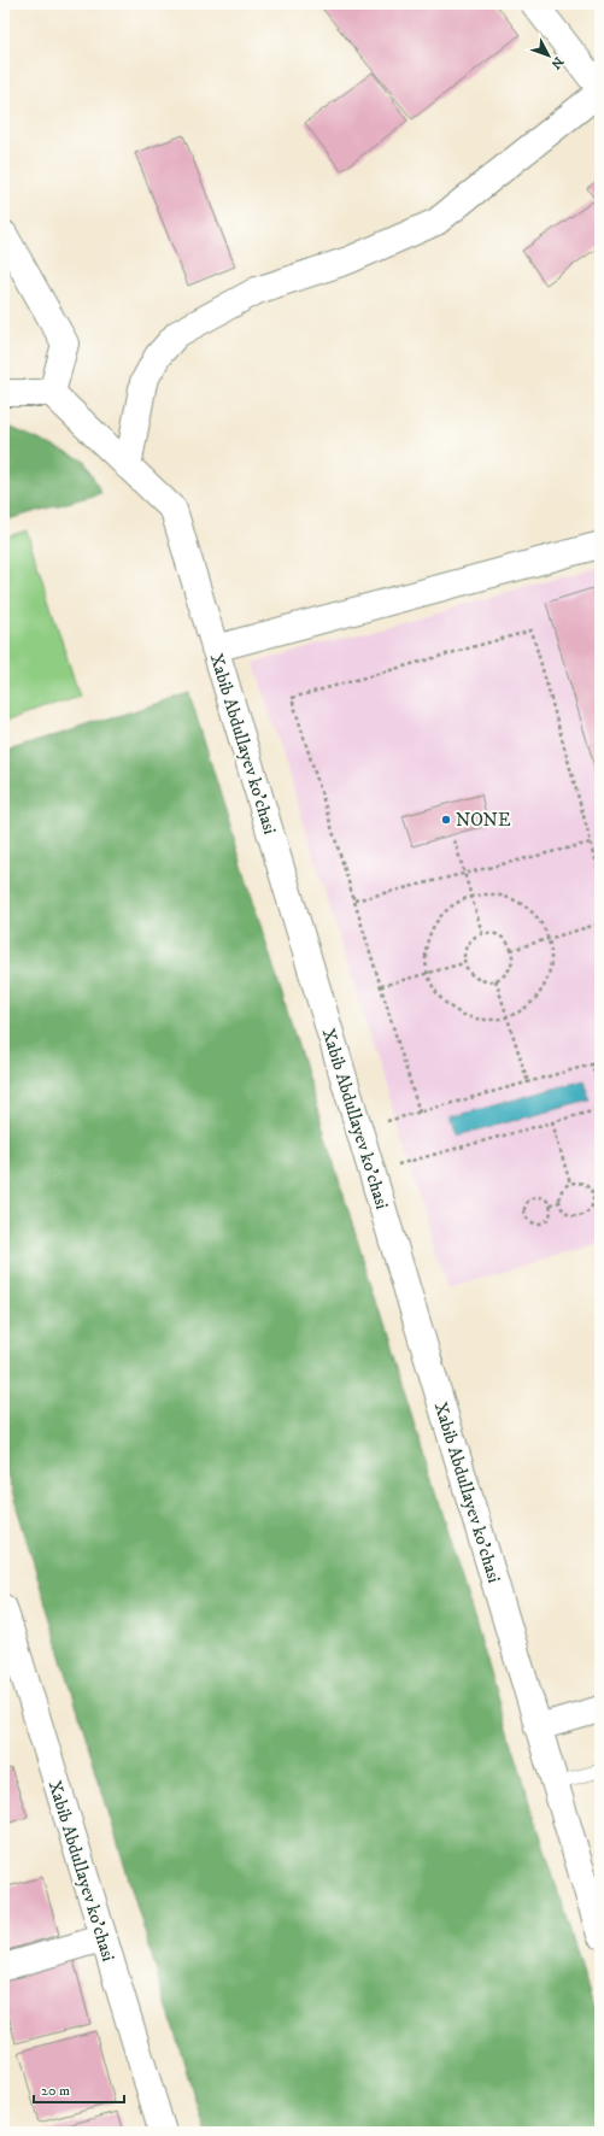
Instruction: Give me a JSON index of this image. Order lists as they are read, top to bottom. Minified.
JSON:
{"streets":{"street":["Xabib Abdullayev ko'chasi"]},"places":["NONE"],"scale_bar":"20 m","north":"bottom right"}
